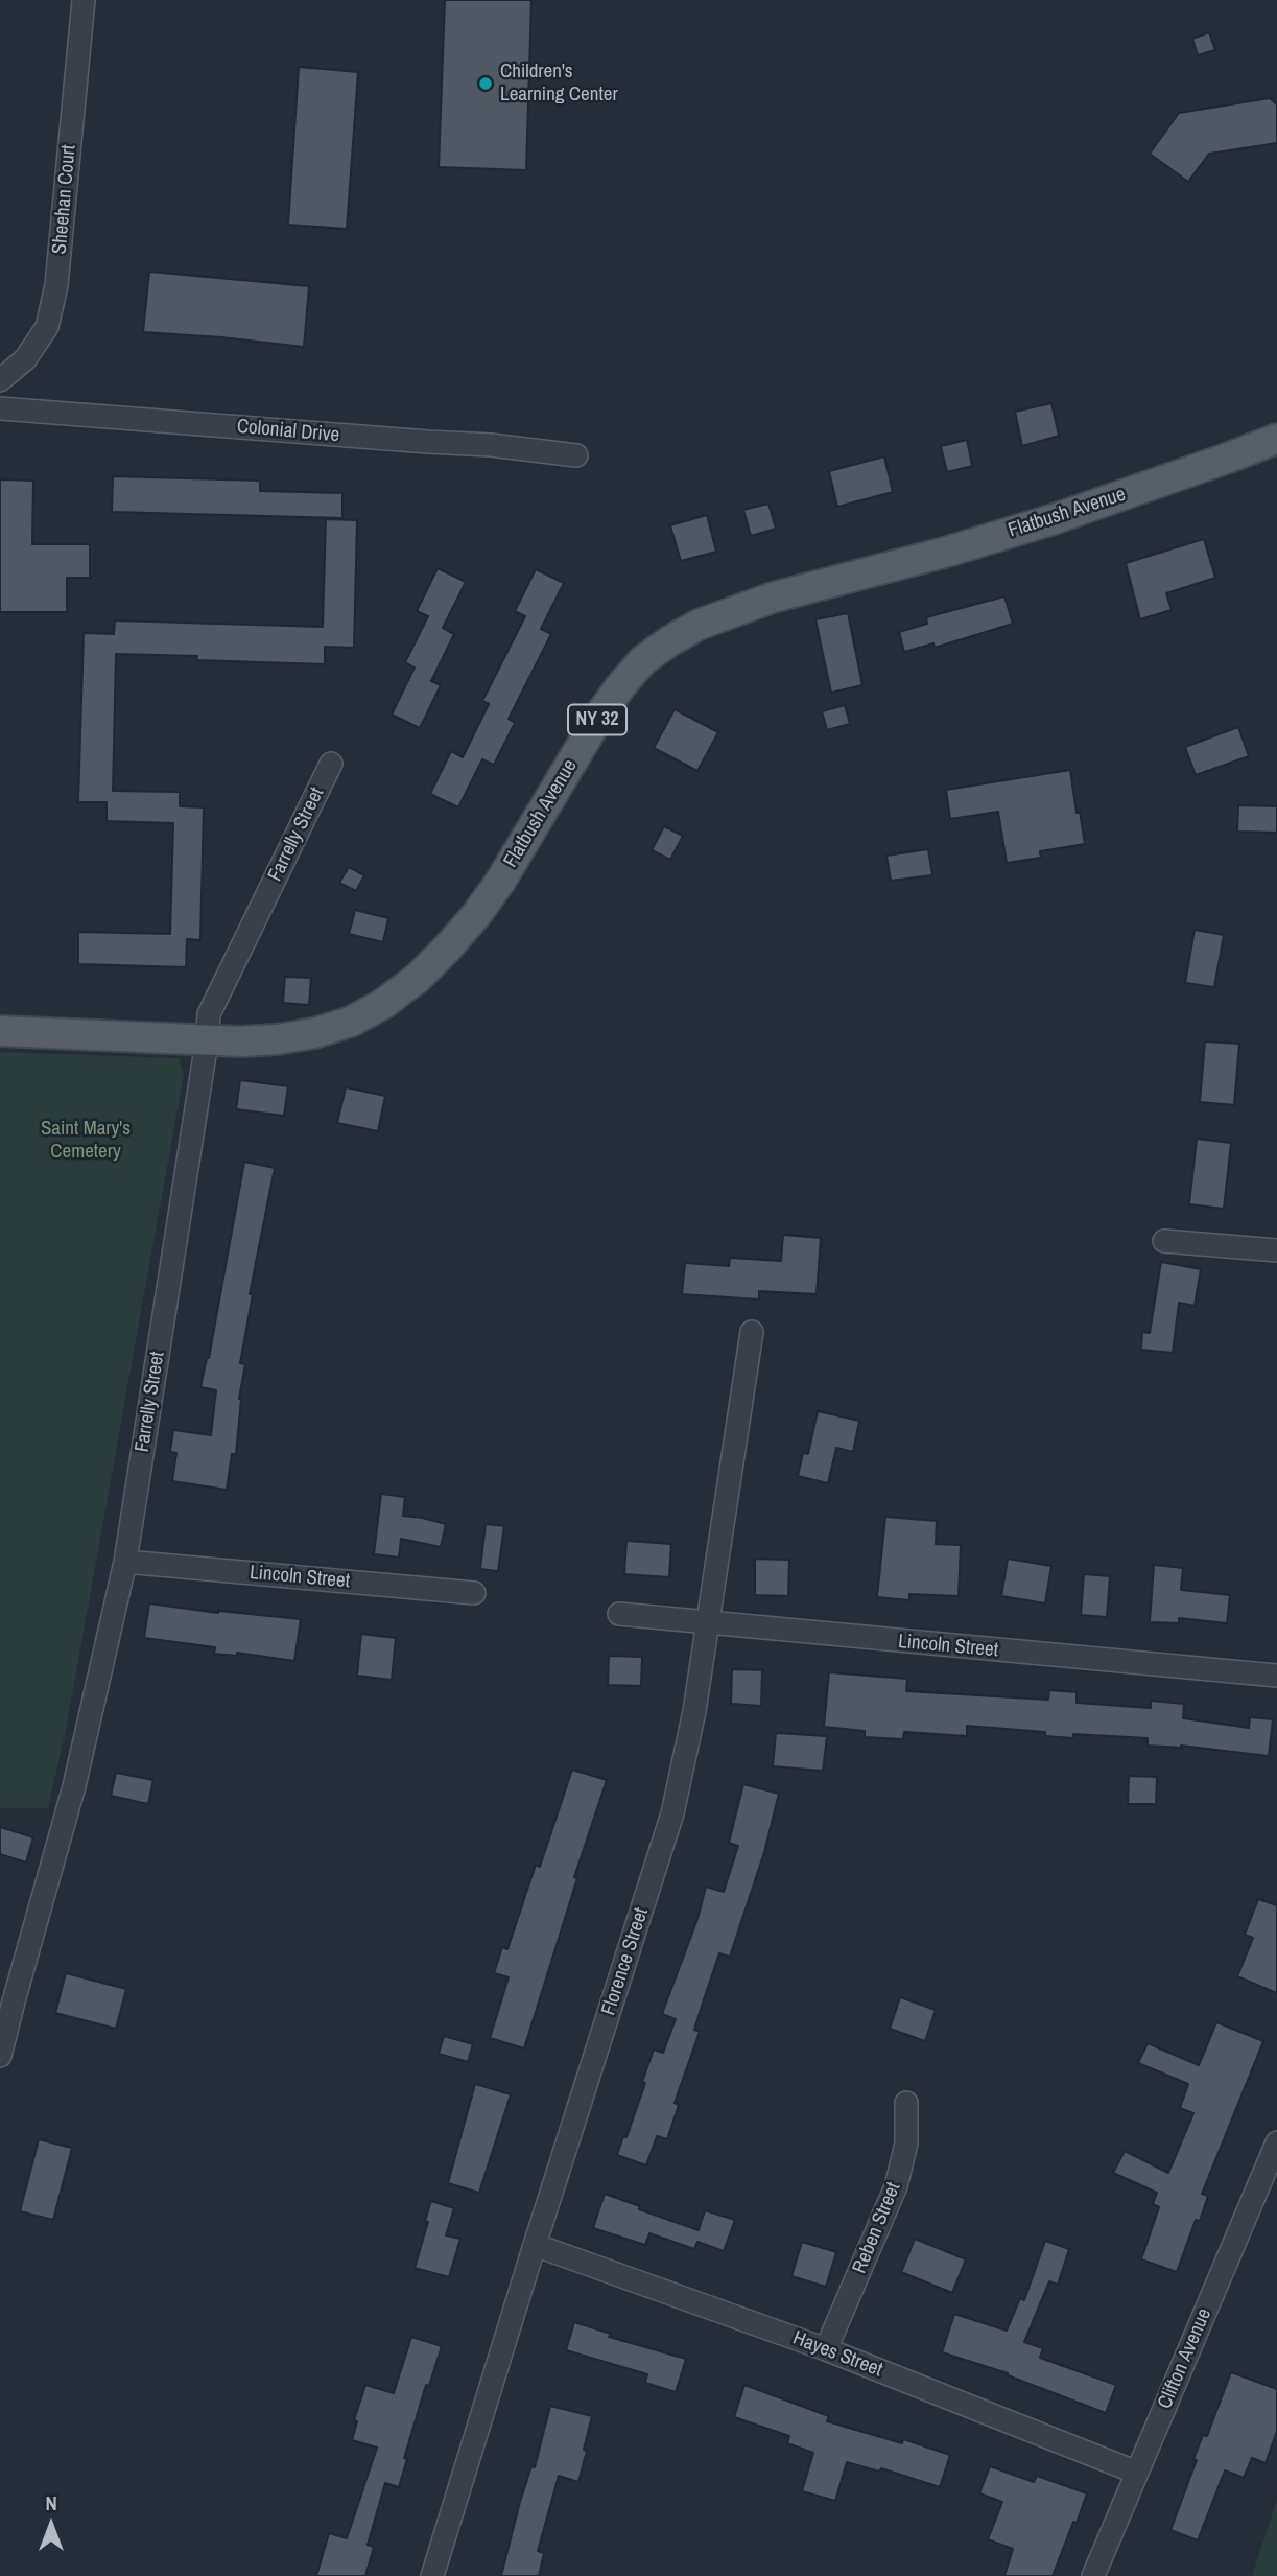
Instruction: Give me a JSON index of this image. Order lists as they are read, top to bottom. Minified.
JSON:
{"streets":{"main road":["Flatbush Avenue","NY 32"],"street":["Sheehan Court","Colonial Drive","Farrelly Street","Lincoln Street","Florence Street","Reben Street","Hayes Street","Clifton Avenue"]},"crossings":[["Flatbush Avenue","Farrelly Street"],["Farrelly Street","Lincoln Street"],["Lincoln Street","Florence Street"],["Florence Street","Hayes Street"],["Reben Street","Hayes Street"],["Hayes Street","Clifton Avenue"]],"parks":["Saint Mary's Cemetery"],"places":["Children's Learning Center"],"north":"top"}
